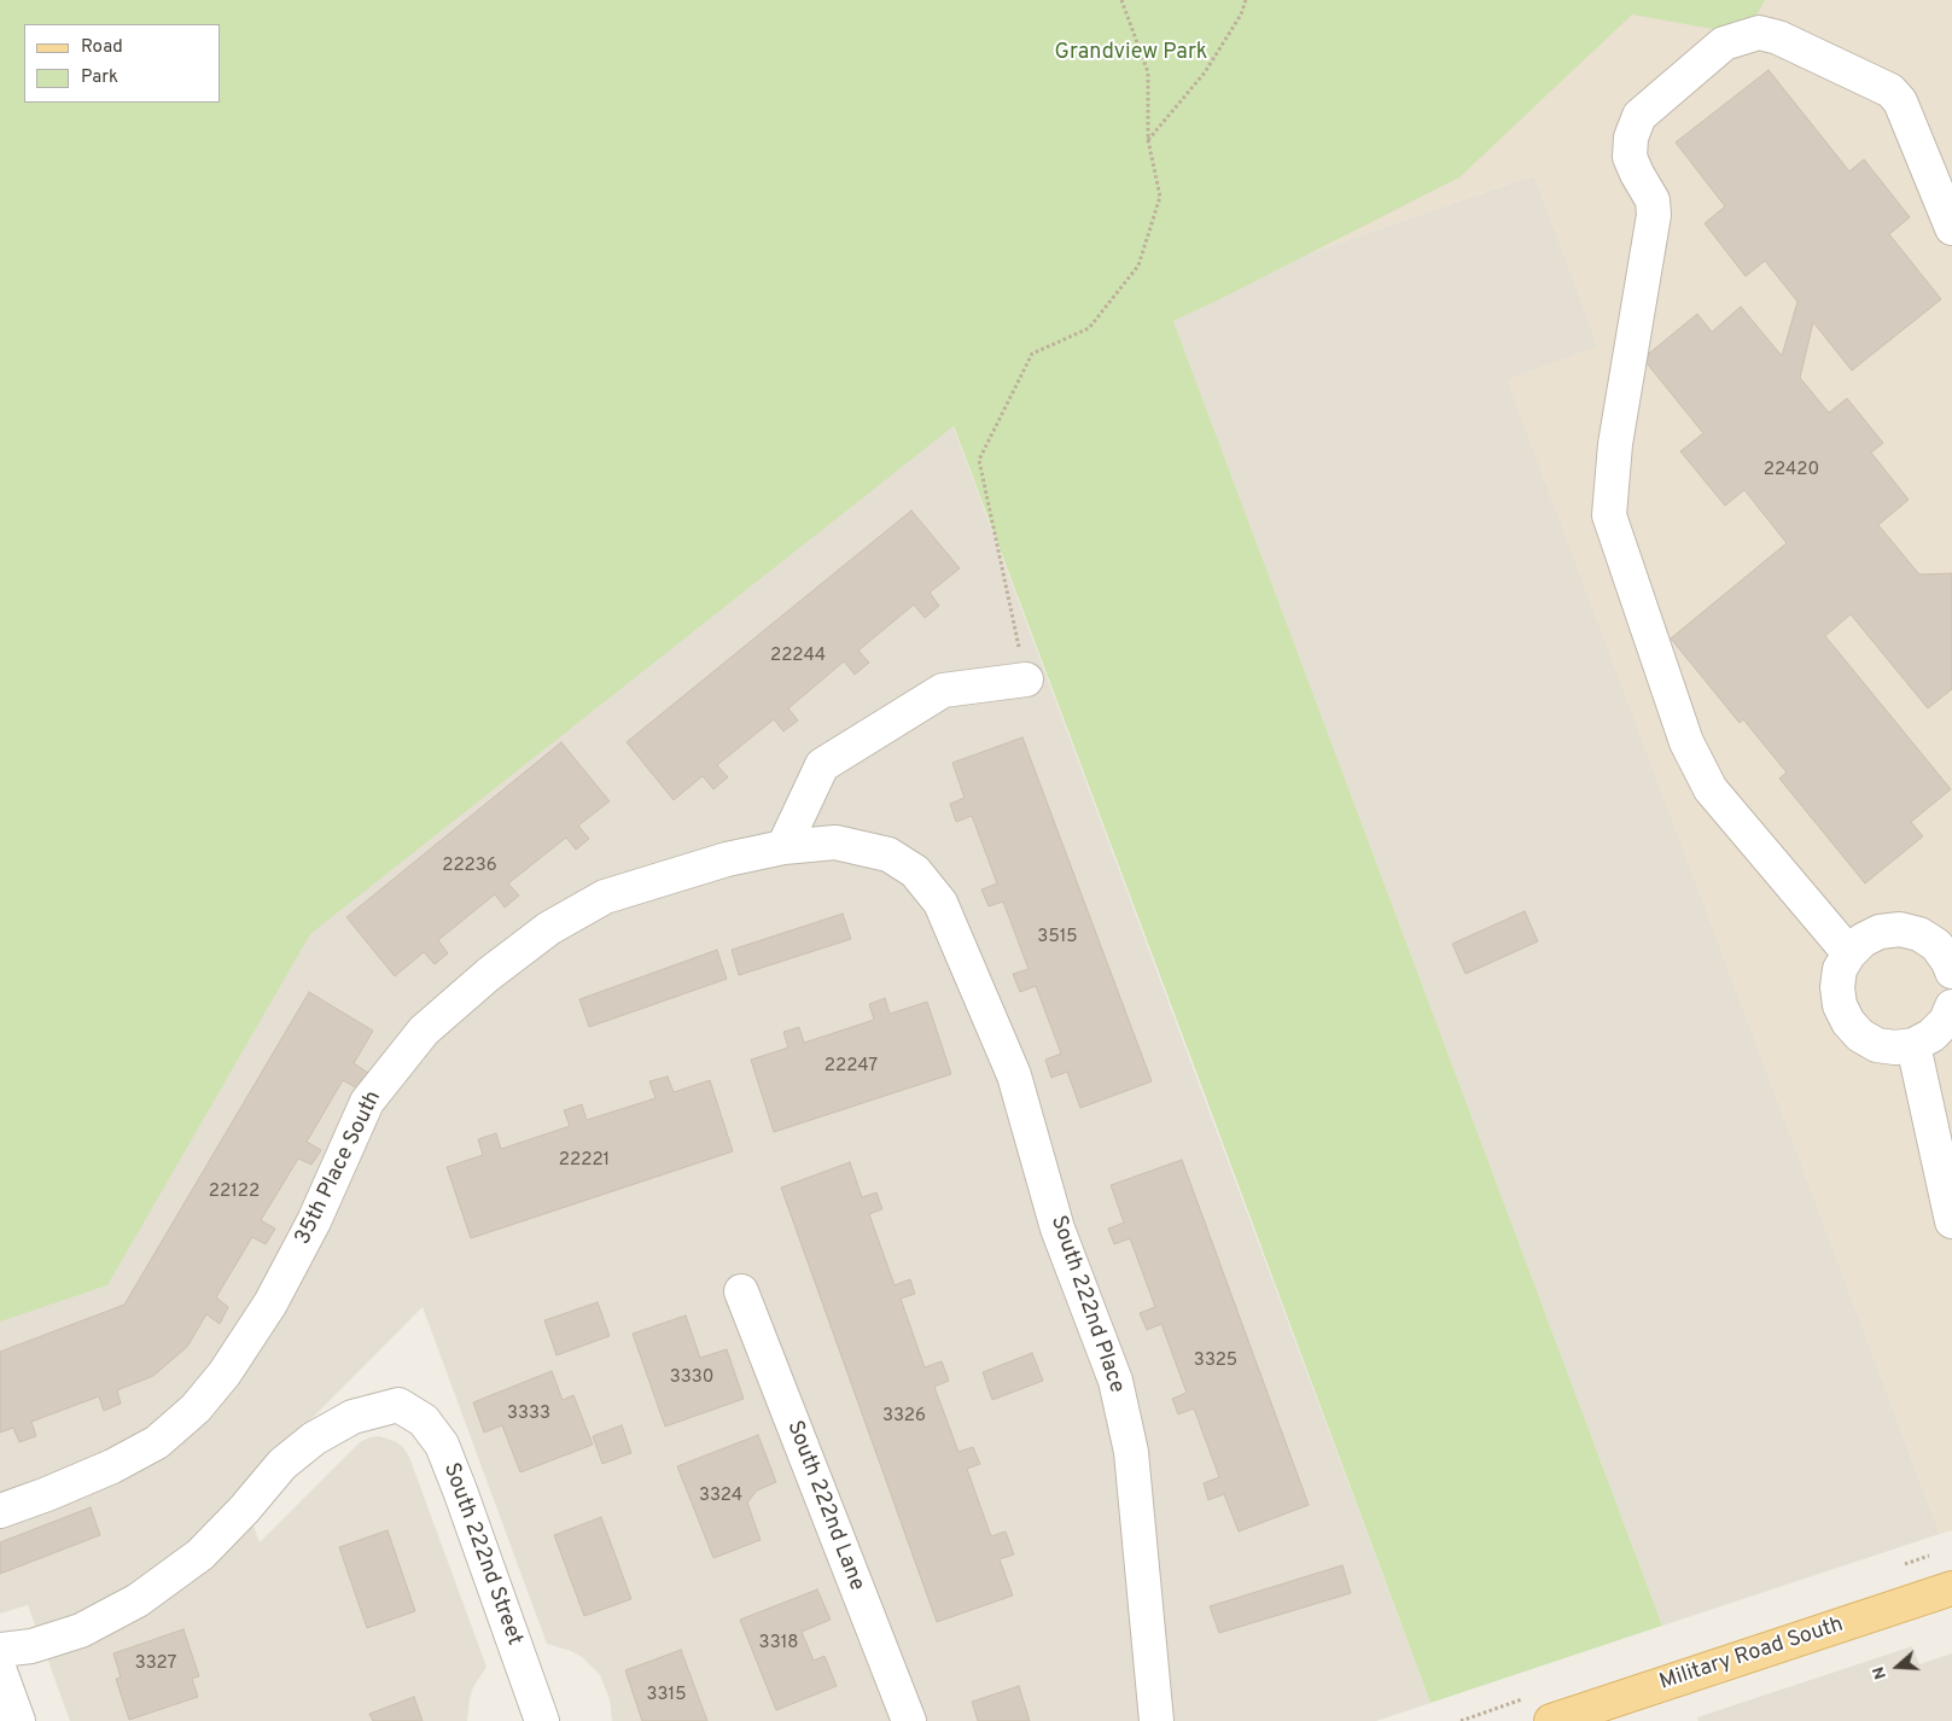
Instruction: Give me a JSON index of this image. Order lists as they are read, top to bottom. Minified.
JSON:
{"streets":{"main road":["Military Road South"],"street":["35th Place South","South 222nd Place","South 222nd Lane","South 222nd Street"]},"crossings":[["35th Place South","South 222nd Place"]],"parks":["Grandview Park"],"house_numbers":["22420","22244","22236","3515","22247","22221","22122","3325","3330","3333","3326","3324","3318","3327","3315"],"legend":["Road","Park"],"north":"left"}
